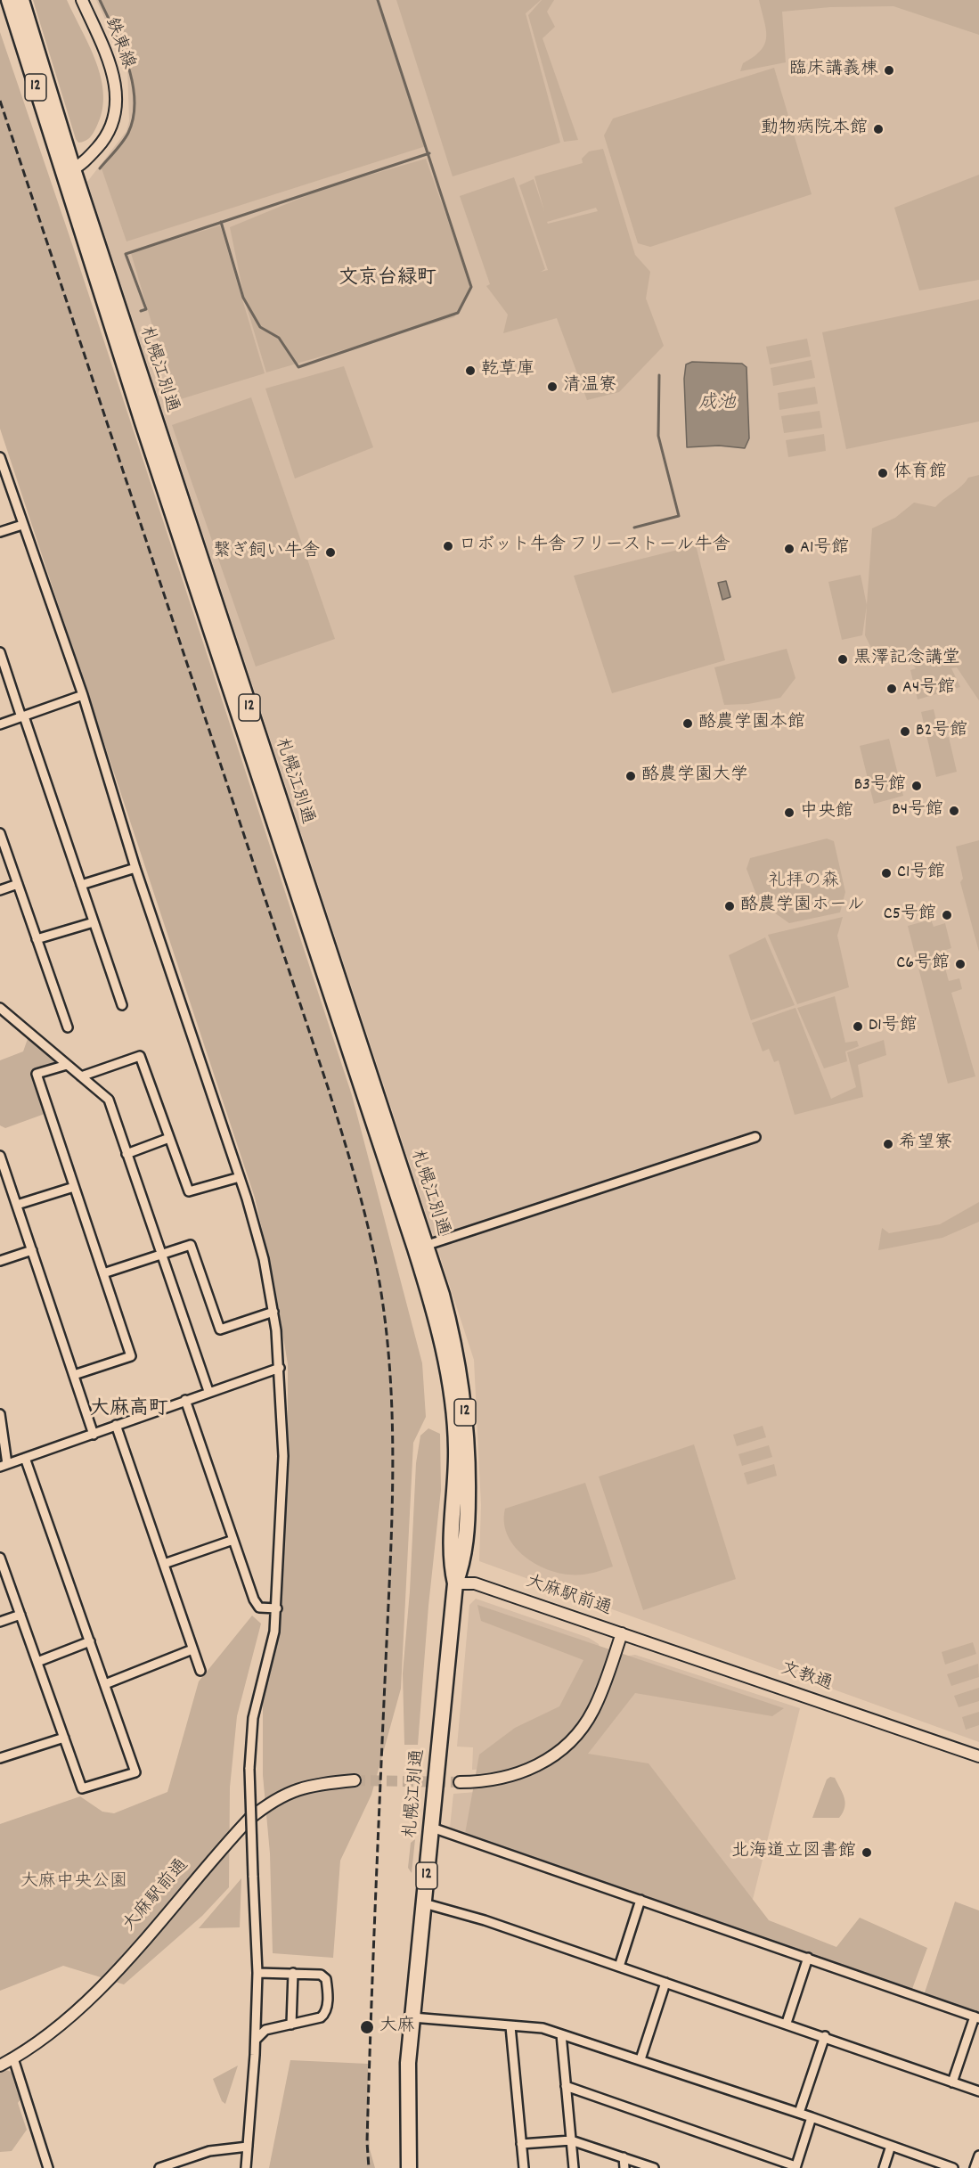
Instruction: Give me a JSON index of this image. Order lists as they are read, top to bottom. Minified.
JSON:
{"streets":{"highway":["12","札幌江別通"],"street":["鉄東線","大麻駅前通","文教通"]},"crossings":[["鉄東線","札幌江別通"],["札幌江別通","大麻駅前通"],["大麻駅前通","文教通"]],"districts":["文京台緑町","大麻高町"],"water":["成池"],"parks":["礼拝の森","大麻中央公園"],"places":["臨床講義棟","動物病院本館","乾草庫","清温寮","体育館","ロボット牛舎 フリーストール牛舎","A1号館","繋ぎ飼い牛舎","黒澤記念講堂","A4号館","酪農学園本館","B2号館","酪農学園大学","B3号館","B4号館","中央館","C1号館","酪農学園ホール","C5号館","C6号館","D1号館","希望寮","北海道立図書館","大麻"]}
